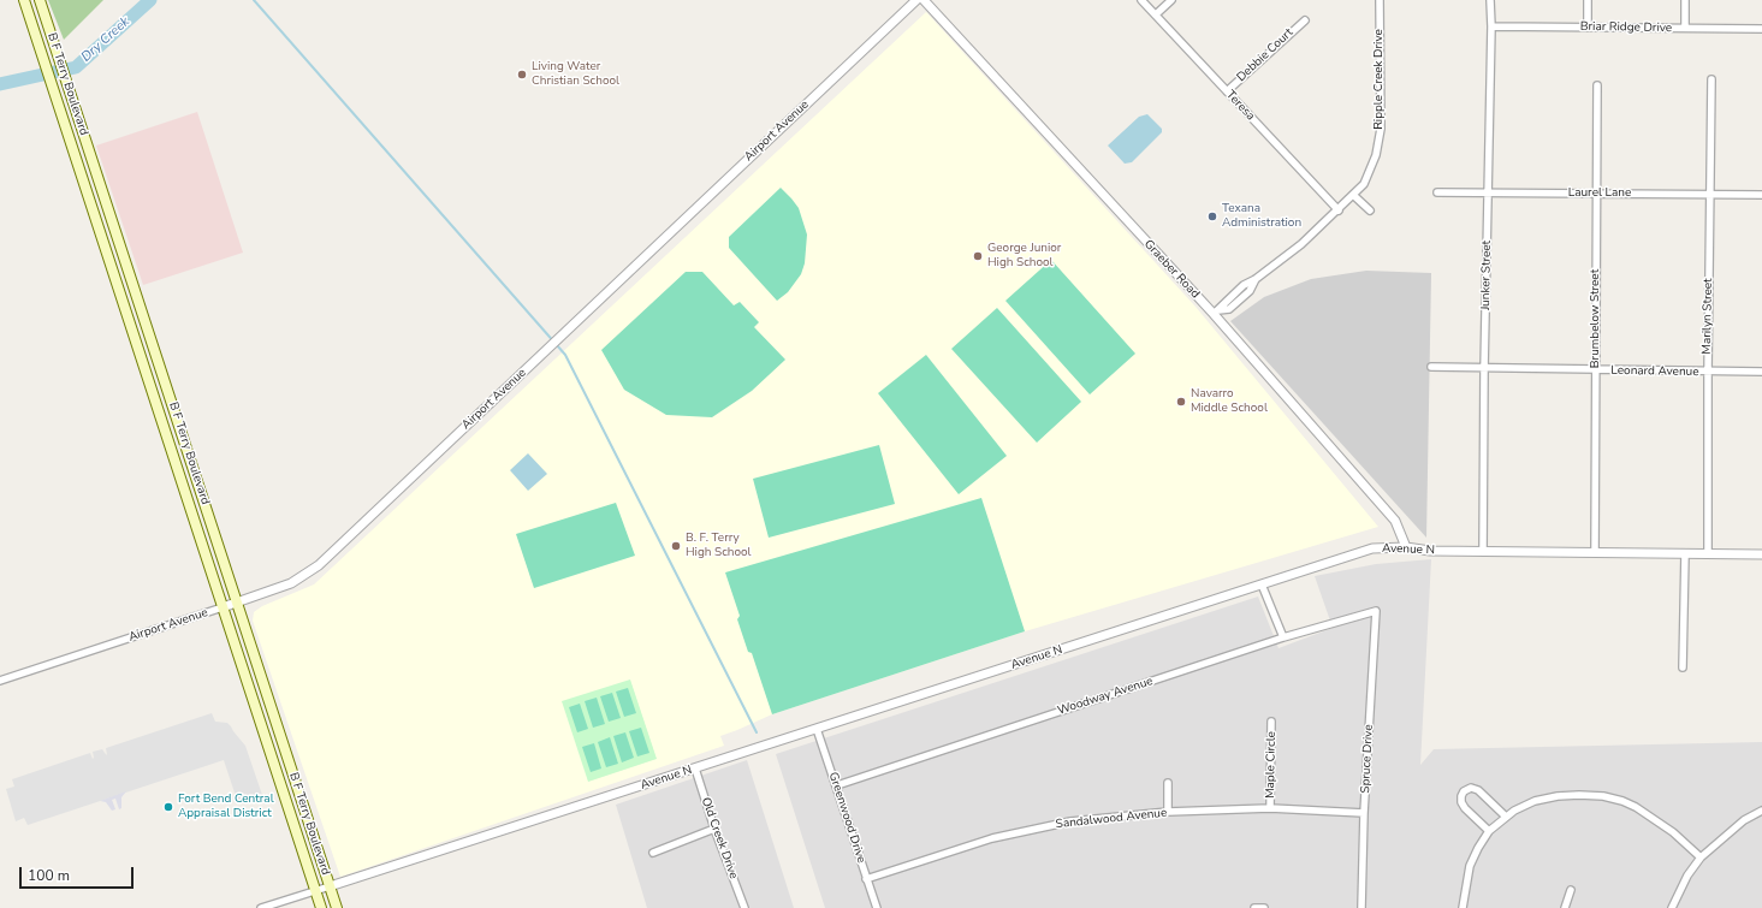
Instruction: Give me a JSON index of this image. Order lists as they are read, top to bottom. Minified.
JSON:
{"streets":{"main road":["B F Terry Boulevard"],"street":["Briar Ridge Drive","Debbie Court","Ripple Creek Drive","Teresa","Airport Avenue","Laurel Lane","Graeber Road","Junker Street","Marilyn Street","Brumbelow Street","Leonard Avenue","Avenue N","Woodway Avenue","Spruce Drive","Maple Circle","Greenwood Drive","Sandalwood Avenue","Old Creek Drive"]},"crossings":[["Briar Ridge Drive","Junker Street"],["Debbie Court","Teresa"],["Ripple Creek Drive","Teresa"],["Ripple Creek Drive","Graeber Road"],["B F Terry Boulevard","Airport Avenue"],["B F Terry Boulevard","Avenue N"],["Laurel Lane","Junker Street"],["Laurel Lane","Marilyn Street"],["Laurel Lane","Brumbelow Street"],["Graeber Road","Avenue N"],["Junker Street","Leonard Avenue"],["Junker Street","Avenue N"],["Marilyn Street","Leonard Avenue"],["Marilyn Street","Avenue N"],["Brumbelow Street","Leonard Avenue"],["Brumbelow Street","Avenue N"],["Avenue N","Greenwood Drive"],["Avenue N","Old Creek Drive"],["Woodway Avenue","Spruce Drive"],["Woodway Avenue","Greenwood Drive"],["Spruce Drive","Sandalwood Avenue"],["Maple Circle","Sandalwood Avenue"],["Greenwood Drive","Sandalwood Avenue"]],"water":["Dry Creek"],"places":["Living Water Christian School","Texana Administration","George Junior High School","Navarro Middle School","B. F. Terry High School","Fort Bend Central Appraisal District"],"scale_bar":"100 m"}
